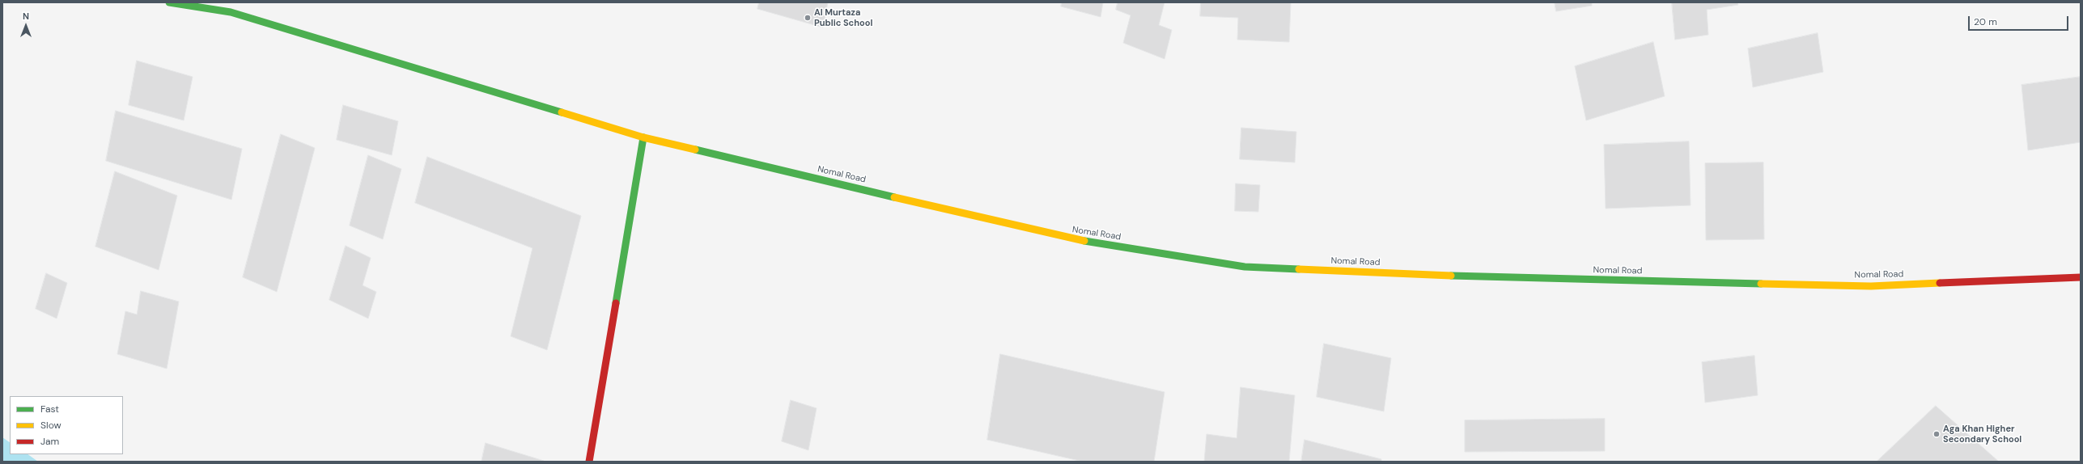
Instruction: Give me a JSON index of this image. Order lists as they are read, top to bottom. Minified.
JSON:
{"streets":{"main road":["Nomal Road"]},"places":["Al Murtaza Public School","Aga Khan Higher Secondary School"],"legend":["Fast","Slow","Jam"],"scale_bar":"20 m","north":"top"}
